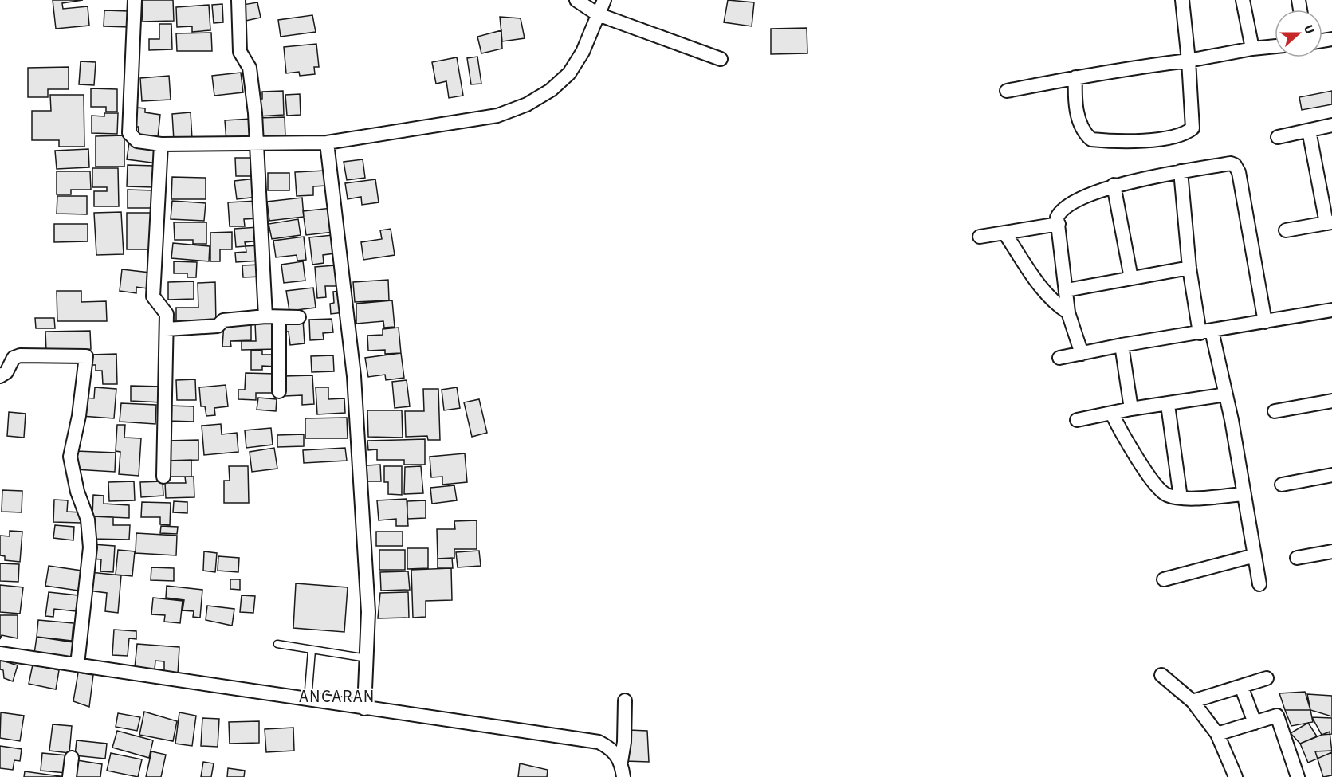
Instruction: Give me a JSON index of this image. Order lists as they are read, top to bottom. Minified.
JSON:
{"districts":["ANCARAN"],"north":"right"}
